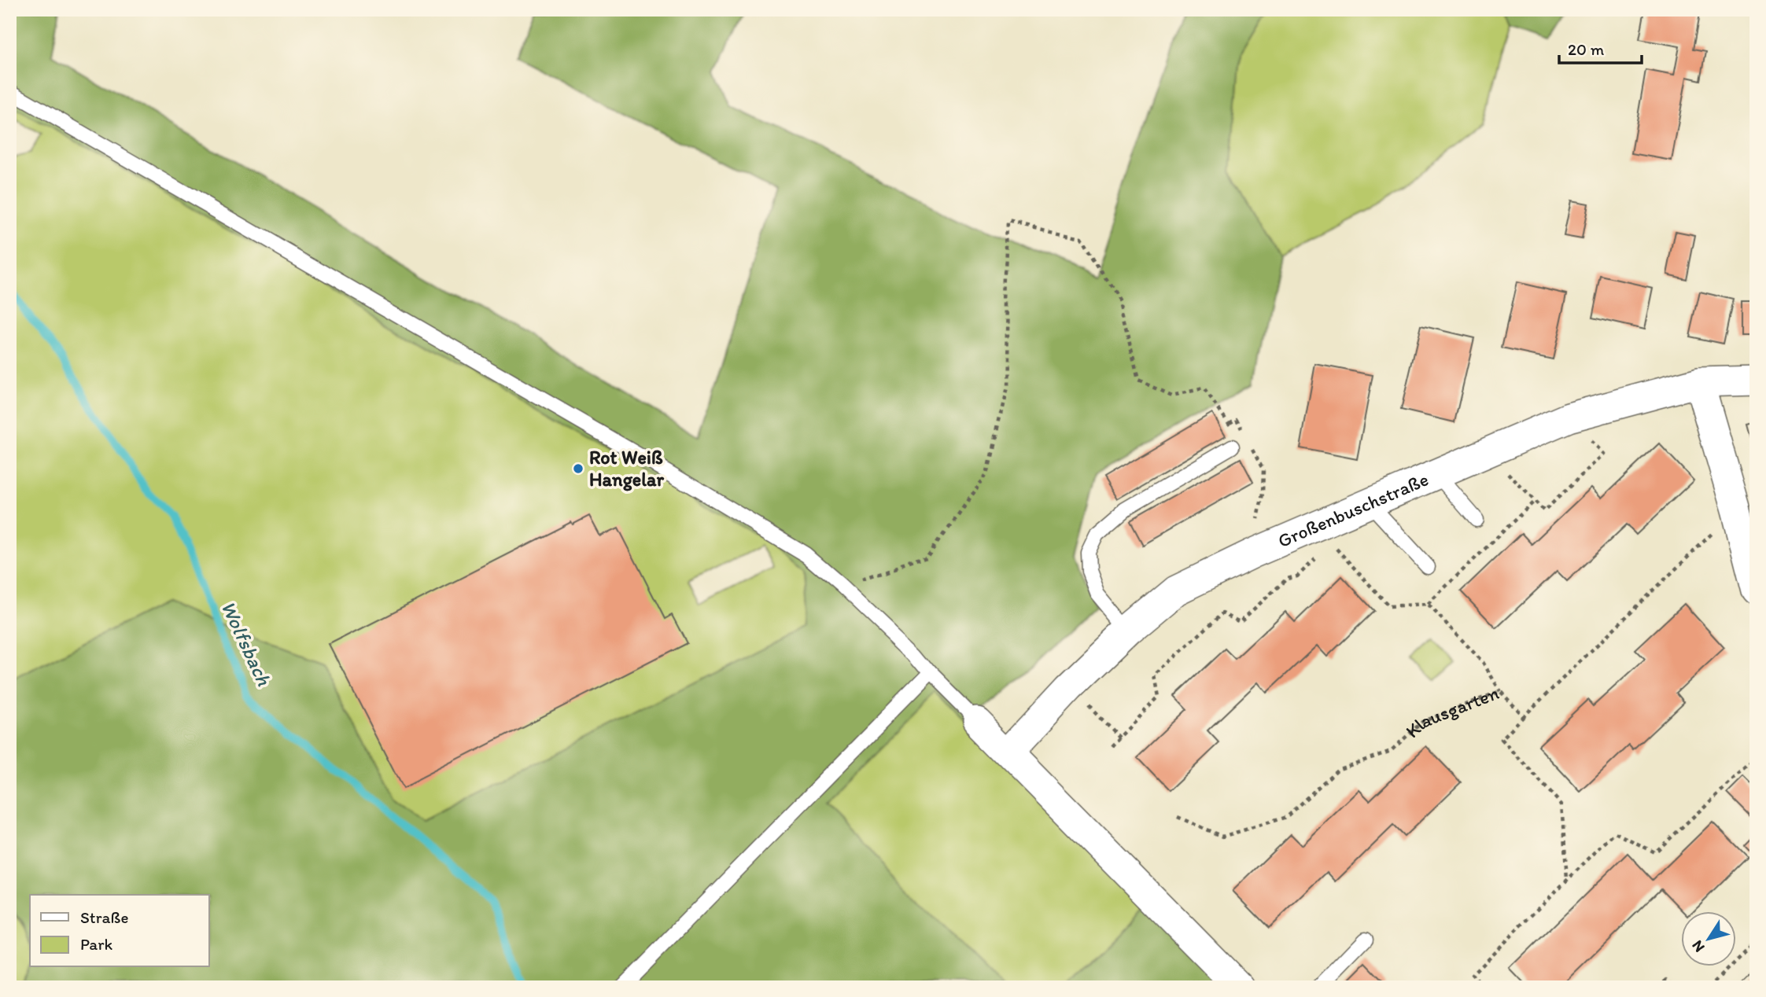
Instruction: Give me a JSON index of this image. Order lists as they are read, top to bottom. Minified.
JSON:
{"streets":{"street":["Großenbuschstraße"],"path":["Klausgarten"]},"water":["Wolfsbach"],"places":["Rot Weiß Hangelar"],"legend":["Straße","Park"],"scale_bar":"20 m","north":"bottom left"}
